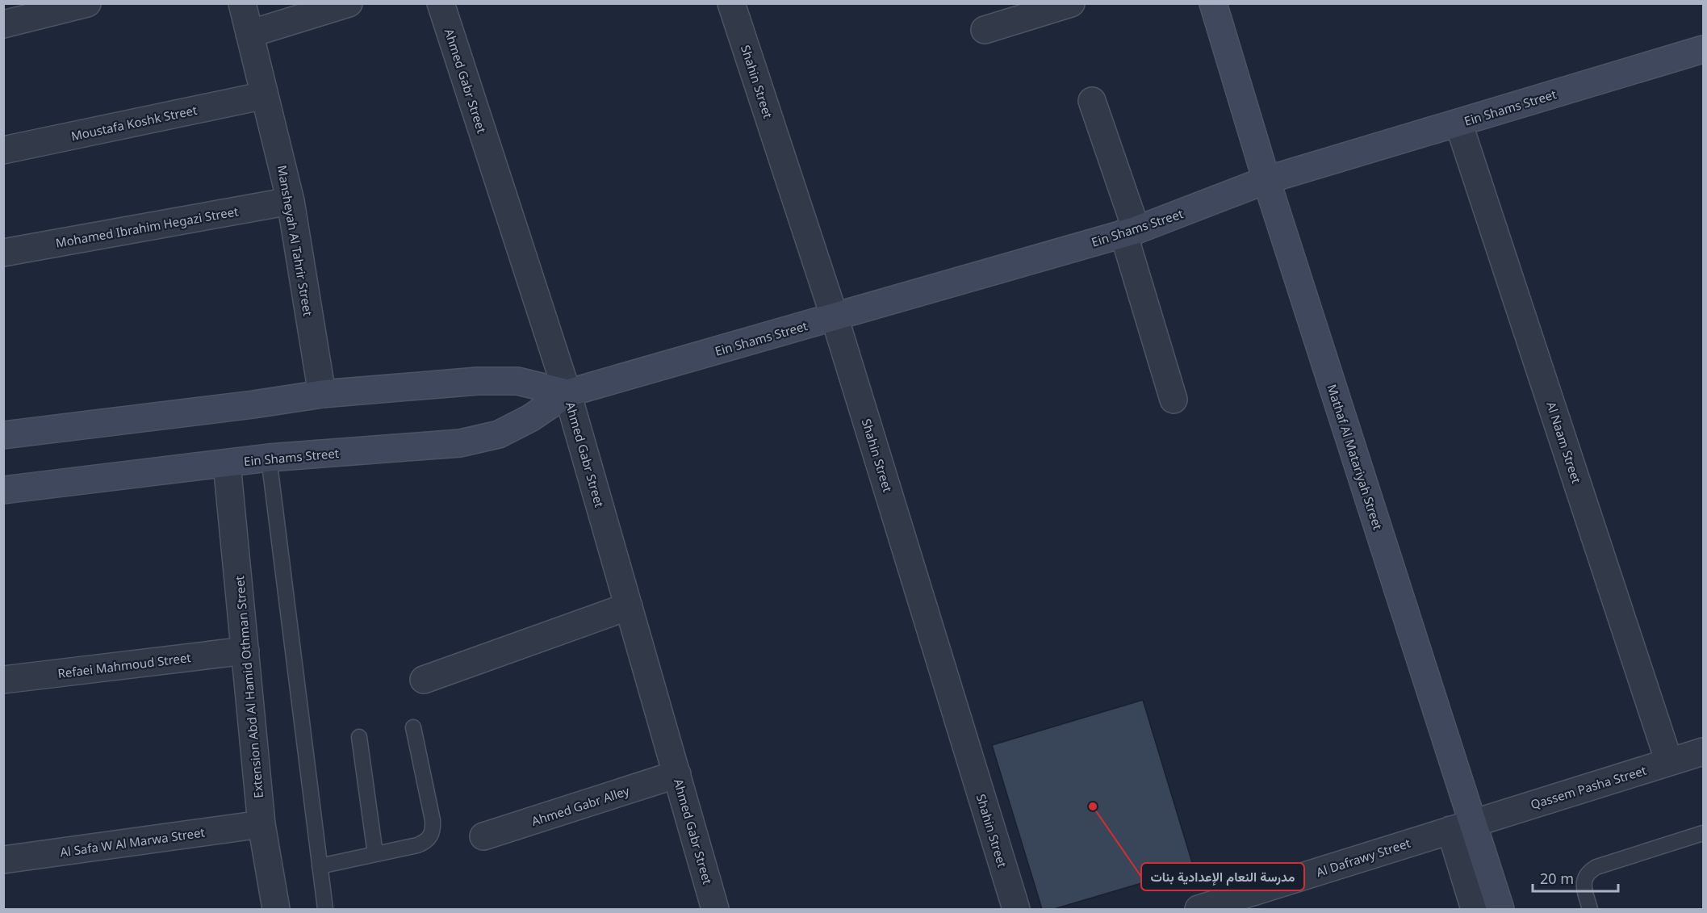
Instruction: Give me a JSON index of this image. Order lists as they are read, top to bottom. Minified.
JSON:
{"streets":{"main road":["Ein Shams Street","Mathaf Al Matariyah Street"],"street":["Ahmed Gabr Street","Shahin Street","Moustafa Koshk Street","Mohamed Ibrahim Hegazi Street","Mansheyah Al Tahrir Street","Al Naam Street","Refaei Mahmoud Street","Extension Abd Al Hamid Othman Street","Qassem Pasha Street","Ahmed Gabr Alley","Al Safa W Al Marwa Street","Al Dafrawy Street"]},"crossings":[["Ahmed Gabr Street","Ein Shams Street"],["Ahmed Gabr Street","Ahmed Gabr Alley"],["Shahin Street","Ein Shams Street"],["Ein Shams Street","Al Naam Street"],["Ein Shams Street","Mathaf Al Matariyah Street"],["Ein Shams Street","Extension Abd Al Hamid Othman Street"],["Moustafa Koshk Street","Mansheyah Al Tahrir Street"],["Mohamed Ibrahim Hegazi Street","Mansheyah Al Tahrir Street"],["Al Naam Street","Qassem Pasha Street"],["Mathaf Al Matariyah Street","Qassem Pasha Street"],["Mathaf Al Matariyah Street","Al Dafrawy Street"],["Refaei Mahmoud Street","Extension Abd Al Hamid Othman Street"],["Extension Abd Al Hamid Othman Street","Al Safa W Al Marwa Street"],["Qassem Pasha Street","Al Dafrawy Street"]],"places":["مدرسة النعام الإعدادية بنات"],"scale_bar":"20 m"}
